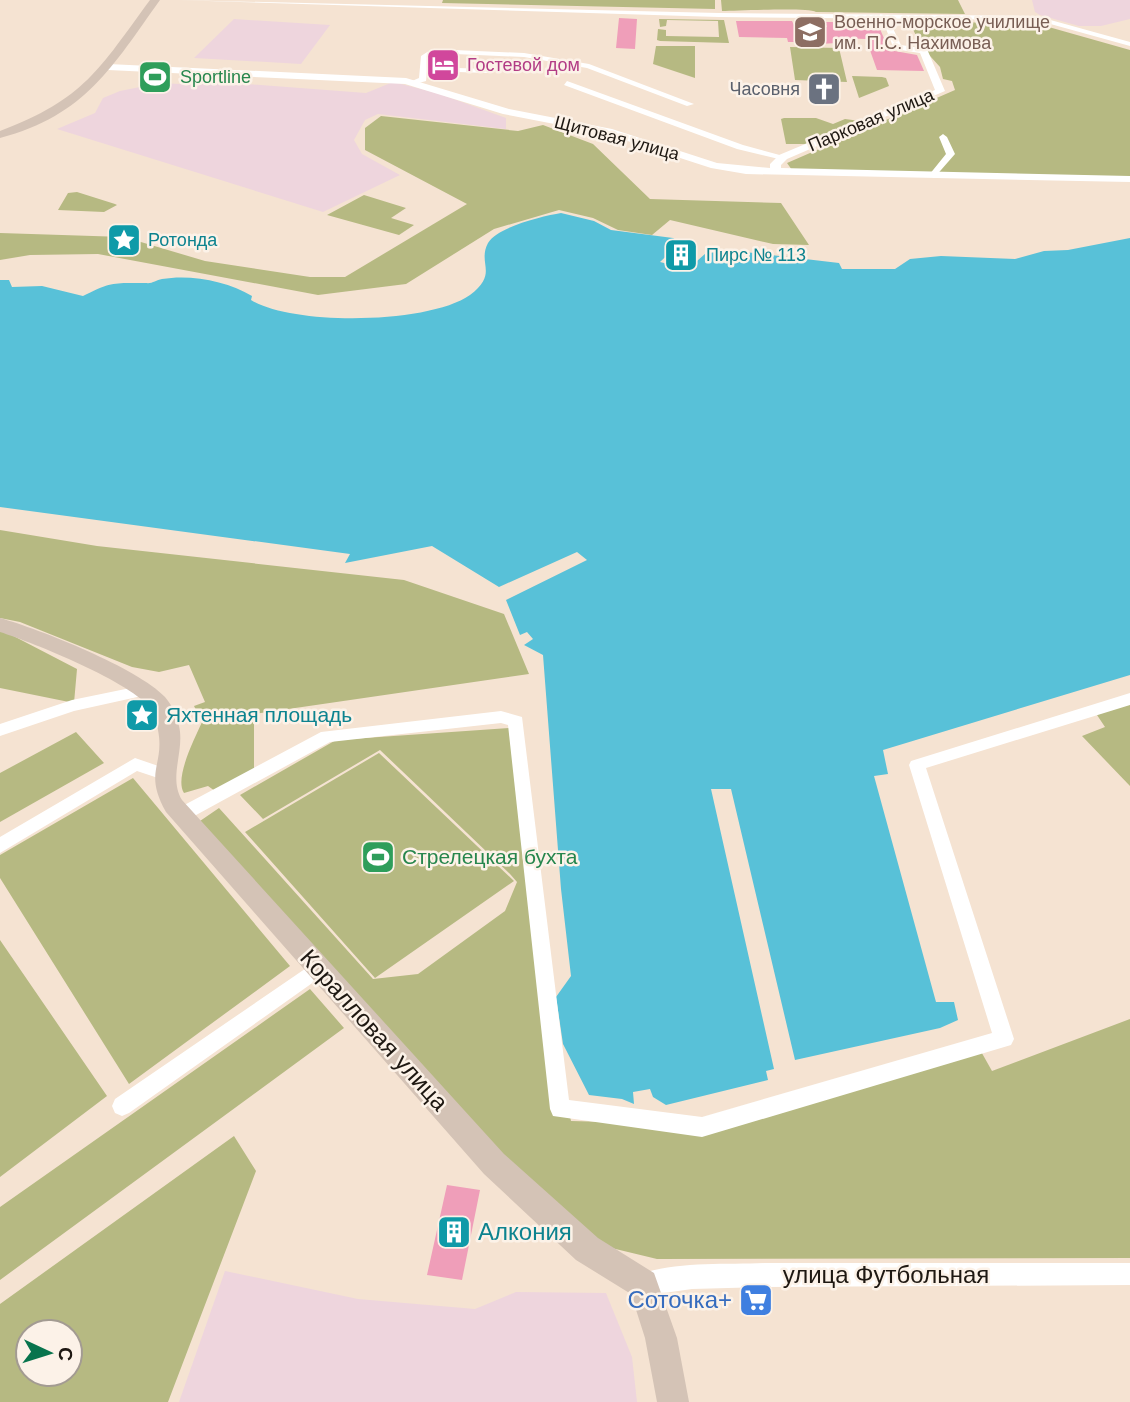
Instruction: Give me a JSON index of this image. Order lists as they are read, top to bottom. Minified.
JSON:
{"streets":{"main road":["Коралловая улица"],"street":["Парковая улица","Щитовая улица","улица Футбольная"]},"crossings":[["Парковая улица","Щитовая улица"],["Коралловая улица","улица Футбольная"]],"places":{"school or university":["Военно-морское училище им. П.С. Нахимова"],"hotel":["Гостевой дом"],"sports":["Sportline","Стрелецкая бухта"],"church":["Часовня"],"place":["Ротонда","Яхтенная площадь"],"building":["Пирс № 113","Алкония"],"supermarket":["Соточка+"]},"north":"right"}
